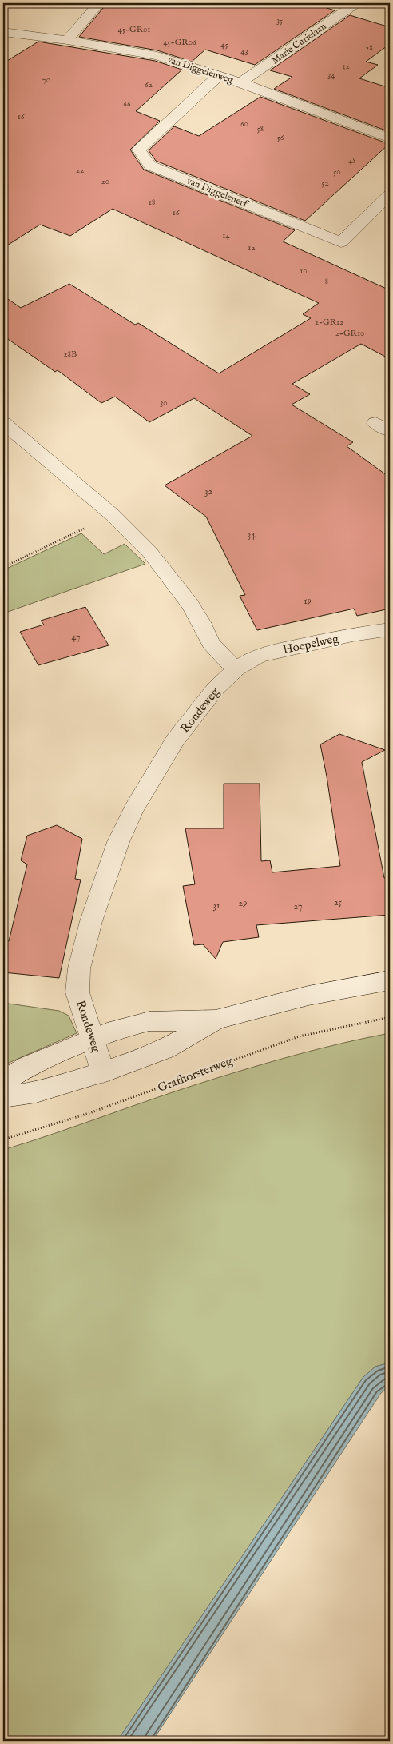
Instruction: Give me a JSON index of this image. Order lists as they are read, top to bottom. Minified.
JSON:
{"streets":{"street":["Marie Curielaan","van Diggelenweg","van Diggelenerf","Hoepelweg","Rondeweg"],"path":["Grafhorsterweg"]},"crossings":[["Marie Curielaan","van Diggelenweg"],["van Diggelenweg","van Diggelenerf"],["Hoepelweg","Rondeweg"]],"house_numbers":["35","45-GR01","45-GR06","45","28","43","32","34","70","62","66","16","60","58","56","48","22","50","20","52","18","16","14","12","10","8","2-GR12","2-GR10","28B","30","32","34","19","47","25","29","31","27"]}
